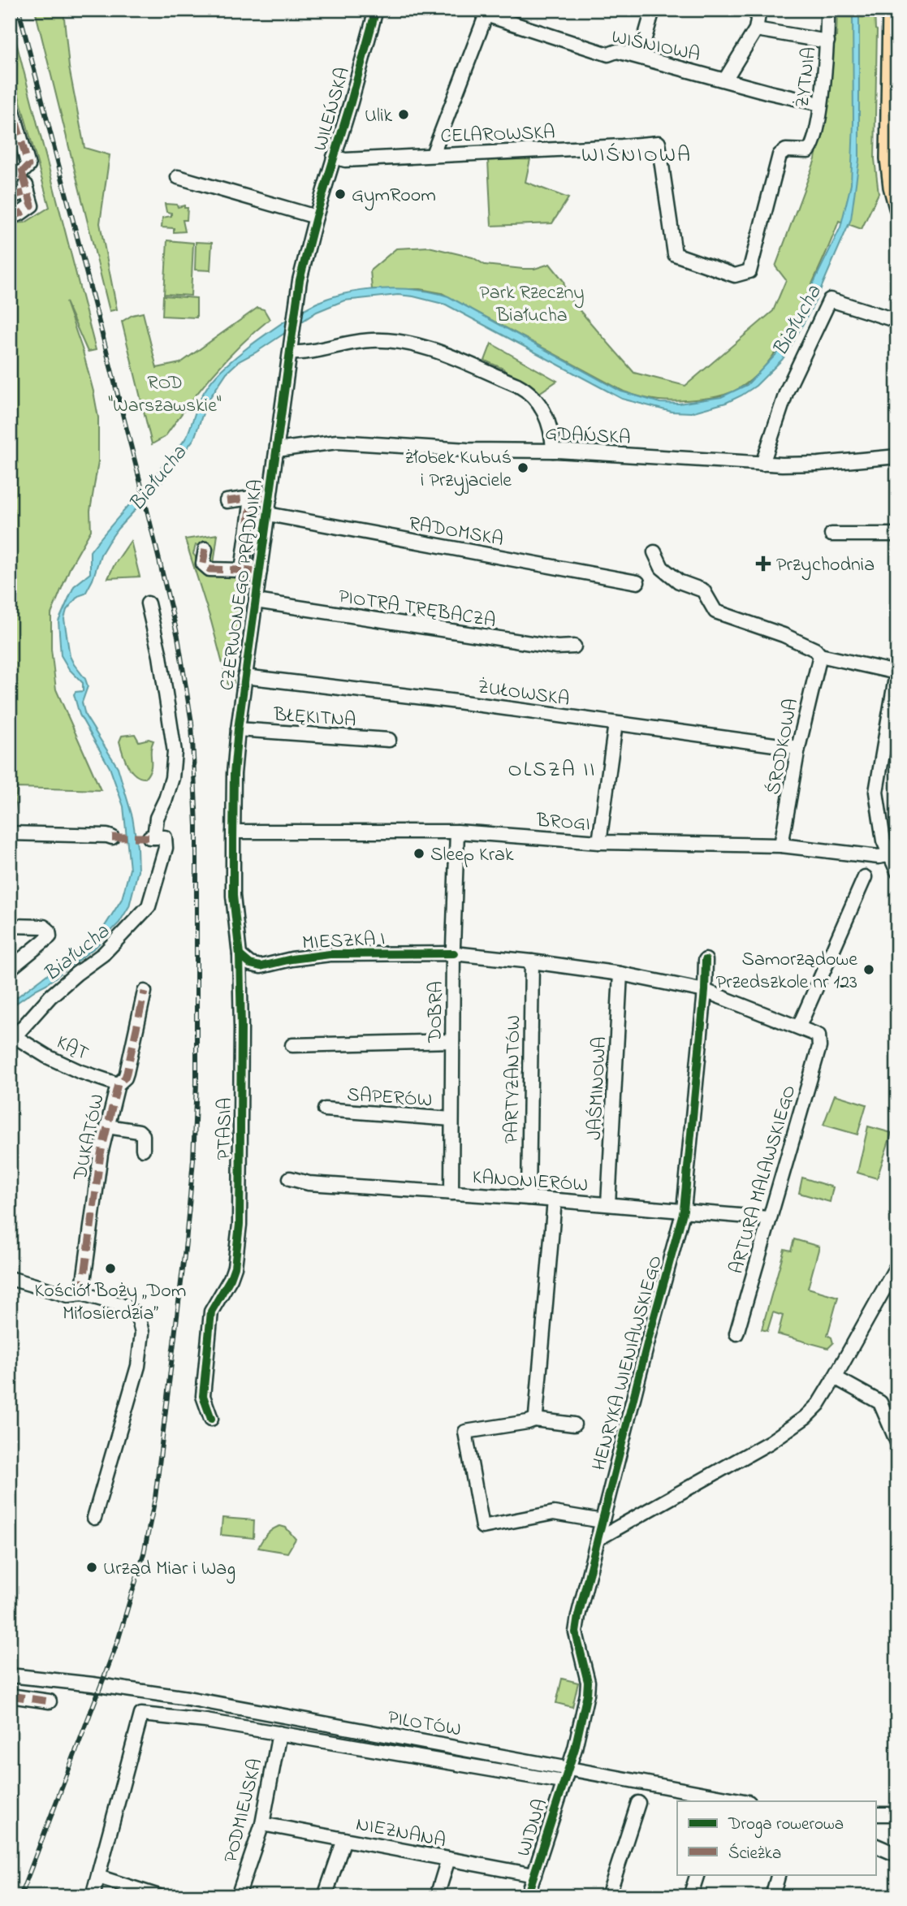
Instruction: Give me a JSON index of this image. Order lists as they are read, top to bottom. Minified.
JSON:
{"streets":{"street":["WIŚNIOWA","ŻYTNIA","WILEŃSKA","CELAROWSKA","GDAŃSKA","RADOMSKA","CZERWONEGO PRĄDNIKA","PIOTRA TRĘBACZA","ŻUŁOWSKA","BŁĘKITNA","ŚRODKOWA","BROGI","MIESZKA I","DOBRA","KĄT","PARTYZANTÓW","JAŚMINOWA","SAPERÓW","PTASIA","DUKATÓW","ARTURA MALAWSKIEGO","KANONIERÓW","HENRYKA WIENIAWSKIEGO","PILOTÓW","PODMIEJSKA","WIDNA","NIEZNANA"]},"crossings":[["WIŚNIOWA","ŻYTNIA"],["ŻYTNIA","CELAROWSKA"],["WILEŃSKA","CELAROWSKA"],["WILEŃSKA","CZERWONEGO PRĄDNIKA"],["GDAŃSKA","CZERWONEGO PRĄDNIKA"],["RADOMSKA","CZERWONEGO PRĄDNIKA"],["CZERWONEGO PRĄDNIKA","PIOTRA TRĘBACZA"],["CZERWONEGO PRĄDNIKA","ŻUŁOWSKA"],["CZERWONEGO PRĄDNIKA","BŁĘKITNA"],["CZERWONEGO PRĄDNIKA","BROGI"],["CZERWONEGO PRĄDNIKA","PTASIA"],["ŻUŁOWSKA","ŚRODKOWA"],["ŚRODKOWA","BROGI"],["BROGI","DOBRA"],["BROGI","PTASIA"],["MIESZKA I","DOBRA"],["MIESZKA I","PARTYZANTÓW"],["MIESZKA I","JAŚMINOWA"],["MIESZKA I","PTASIA"],["MIESZKA I","ARTURA MALAWSKIEGO"],["MIESZKA I","HENRYKA WIENIAWSKIEGO"],["DOBRA","SAPERÓW"],["DOBRA","KANONIERÓW"],["KĄT","DUKATÓW"],["PARTYZANTÓW","KANONIERÓW"],["JAŚMINOWA","KANONIERÓW"],["ARTURA MALAWSKIEGO","KANONIERÓW"],["KANONIERÓW","HENRYKA WIENIAWSKIEGO"],["HENRYKA WIENIAWSKIEGO","PILOTÓW"],["HENRYKA WIENIAWSKIEGO","WIDNA"],["PILOTÓW","PODMIEJSKA"],["PILOTÓW","WIDNA"],["PODMIEJSKA","NIEZNANA"],["WIDNA","NIEZNANA"]],"districts":["WIŚNIOWA","OLSZA II"],"water":["Białucha"],"parks":["Park Rzeczny Białucha","ROD \"Warszawskie\""],"places":{"other":["Ulik","GymRoom","żłobek Kubuś i Przyjaciele","Sleep Krak","Samorządowe Przedszkole nr 123","Kościół Boży „Dom Miłosierdzia”","Urząd Miar i Wag"],"health":["Przychodnia"]},"legend":["Droga rowerowa","Ścieżka"]}
